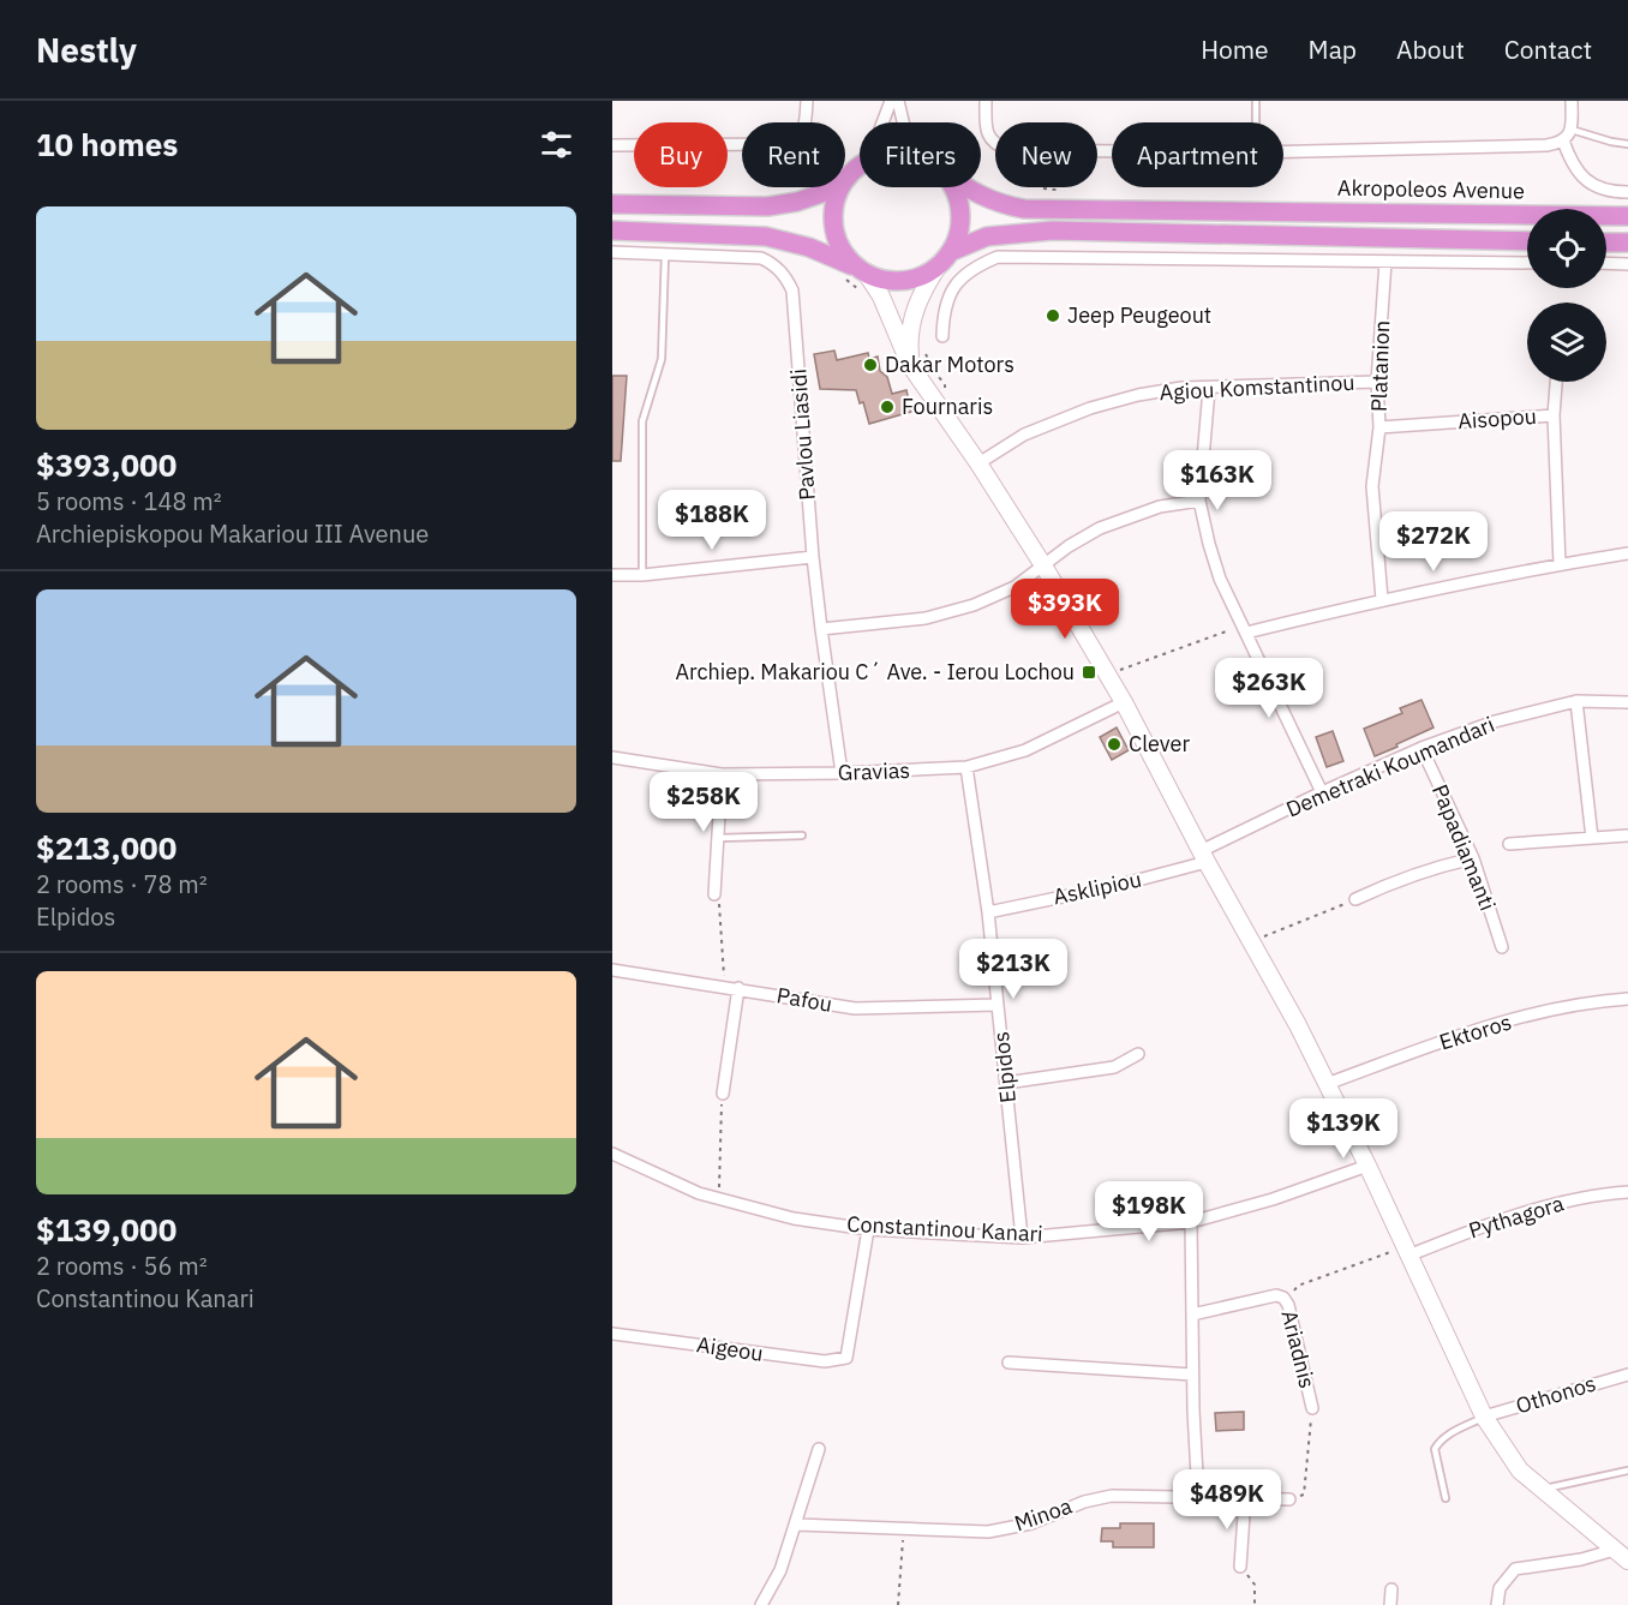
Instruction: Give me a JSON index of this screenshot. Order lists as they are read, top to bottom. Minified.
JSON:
{"streets":{"highway":["Akropoleos Avenue"],"street":["Platanion","Agiou Komstantinou","Aisopou","Pavlou Liasidi","Demetraki Koumandari","Gravias","Papadiamanti","Asklipiou","Pafou","Ektoros","Elpidos","Pythagora","Constantinou Kanari","Aigeou","Ariadnis","Othonos","Minoa"]},"crossings":[["Platanion","Agiou Komstantinou"],["Platanion","Aisopou"],["Pavlou Liasidi","Gravias"],["Demetraki Koumandari","Papadiamanti"],["Demetraki Koumandari","Asklipiou"],["Gravias","Elpidos"],["Asklipiou","Elpidos"],["Pafou","Elpidos"],["Elpidos","Constantinou Kanari"],["Constantinou Kanari","Aigeou"]],"places":{"other":["Jeep Peugeout","Dakar Motors","Fournaris","Clever"],"transit":["Archiep. Makariou C´ Ave. - Ierou Lochou"]},"page":{"header":"Nestly","nav":["Home","Map","About","Contact"],"heading":"10 homes","chip":["Buy","Rent","Filters","New","Apartment"],"list":[{"name":"$393,000","note":"5 rooms · 148 m² · Archiepiskopou Makariou III Avenue"},{"name":"$213,000","note":"2 rooms · 78 m² · Elpidos"},{"name":"$139,000","note":"2 rooms · 56 m² · Constantinou Kanari"}],"price":["$163K","$188K","$272K","$393K","$263K","$258K","$213K","$139K","$198K","$489K"]}}
